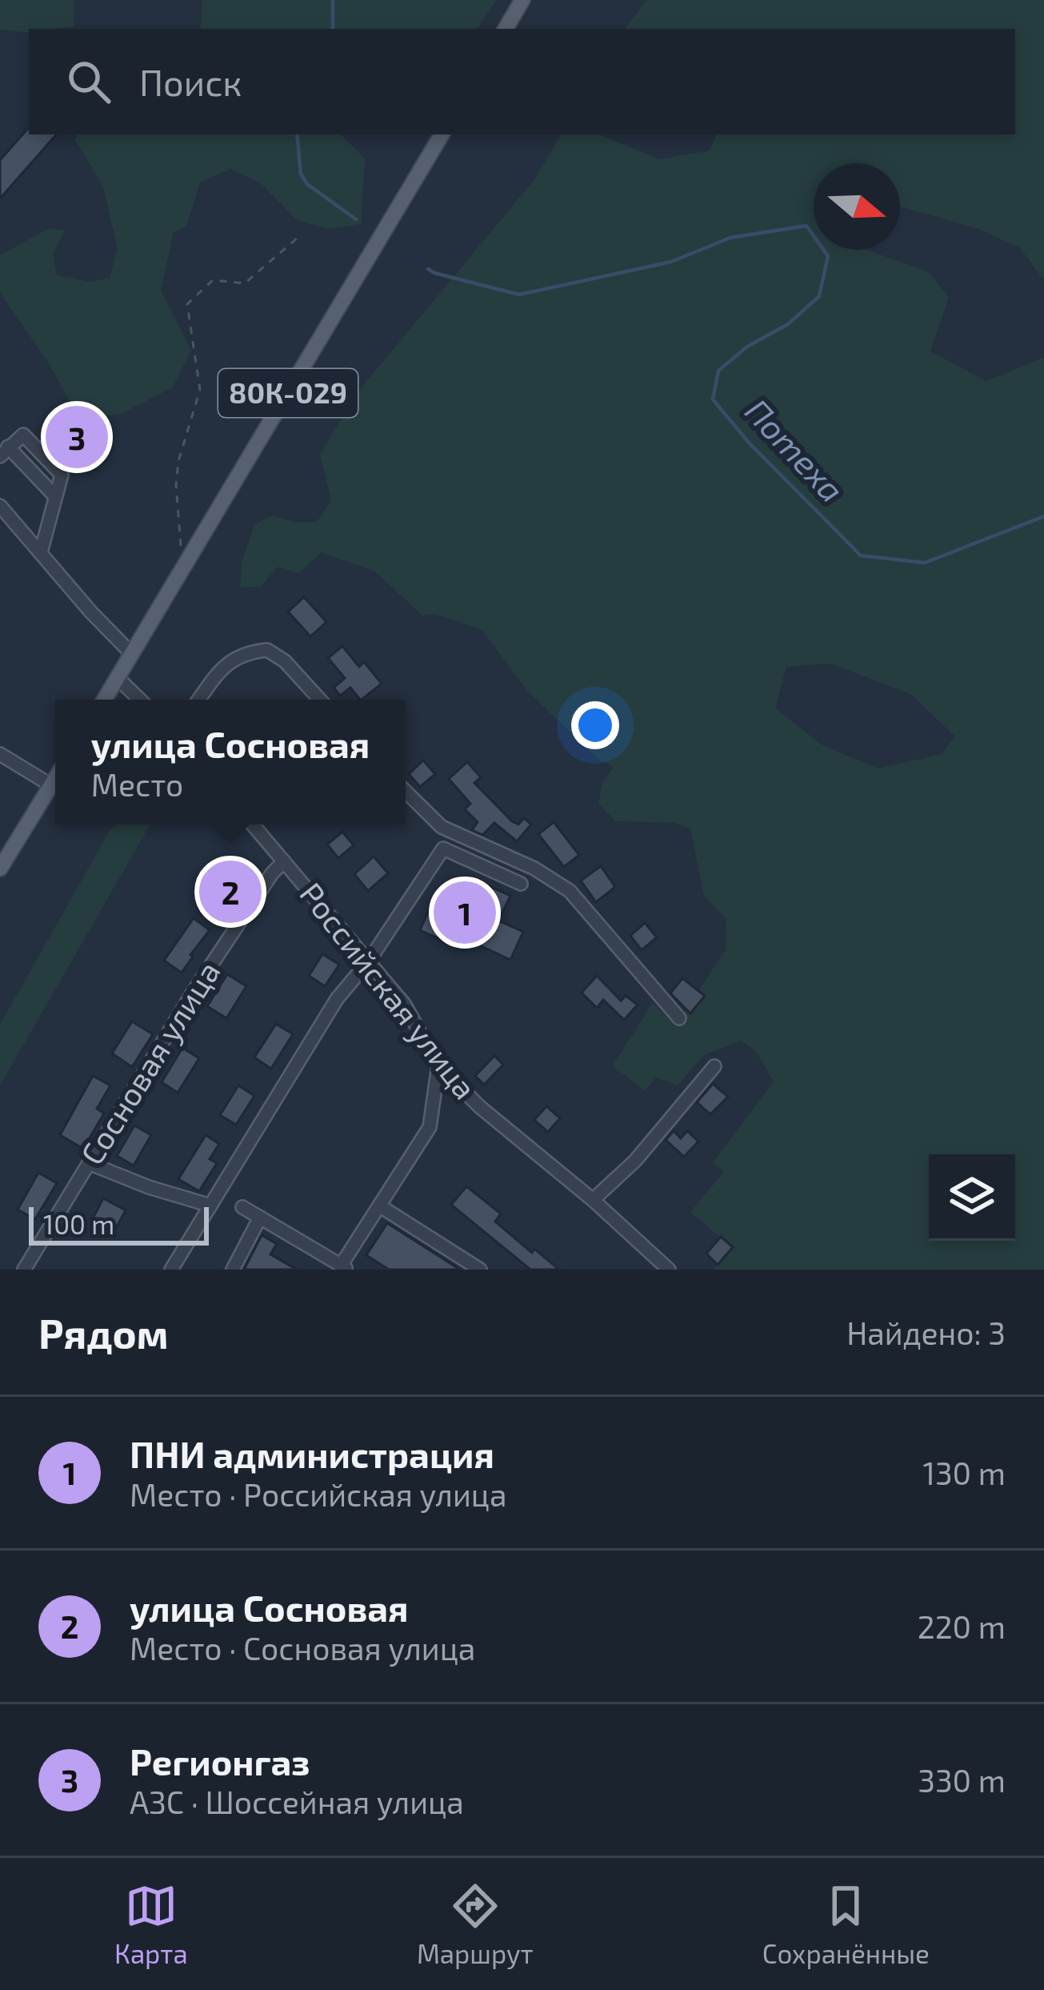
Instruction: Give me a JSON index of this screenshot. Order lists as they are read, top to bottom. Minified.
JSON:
{"streets":{"main road":["80К-029"],"street":["Российская улица","Сосновая улица"]},"crossings":[["Российская улица","Сосновая улица"]],"water":["Потеха"],"scale_bar":"100 m","north":"right","page":{"search":"Поиск","pins":["3","2","1"],"popup":["улица Сосновая","Место"],"scale":"100 m","heading":["Рядом","Найдено: 3"],"list":[{"mark":"1","name":"ПНИ администрация","note":"Место · Российская улица","value":"130 m"},{"mark":"2","name":"улица Сосновая","note":"Место · Сосновая улица","value":"220 m"},{"mark":"3","name":"Регионгаз","note":"АЗС · Шоссейная улица","value":"330 m"}],"nav":["Карта","Маршрут","Сохранённые"]}}
